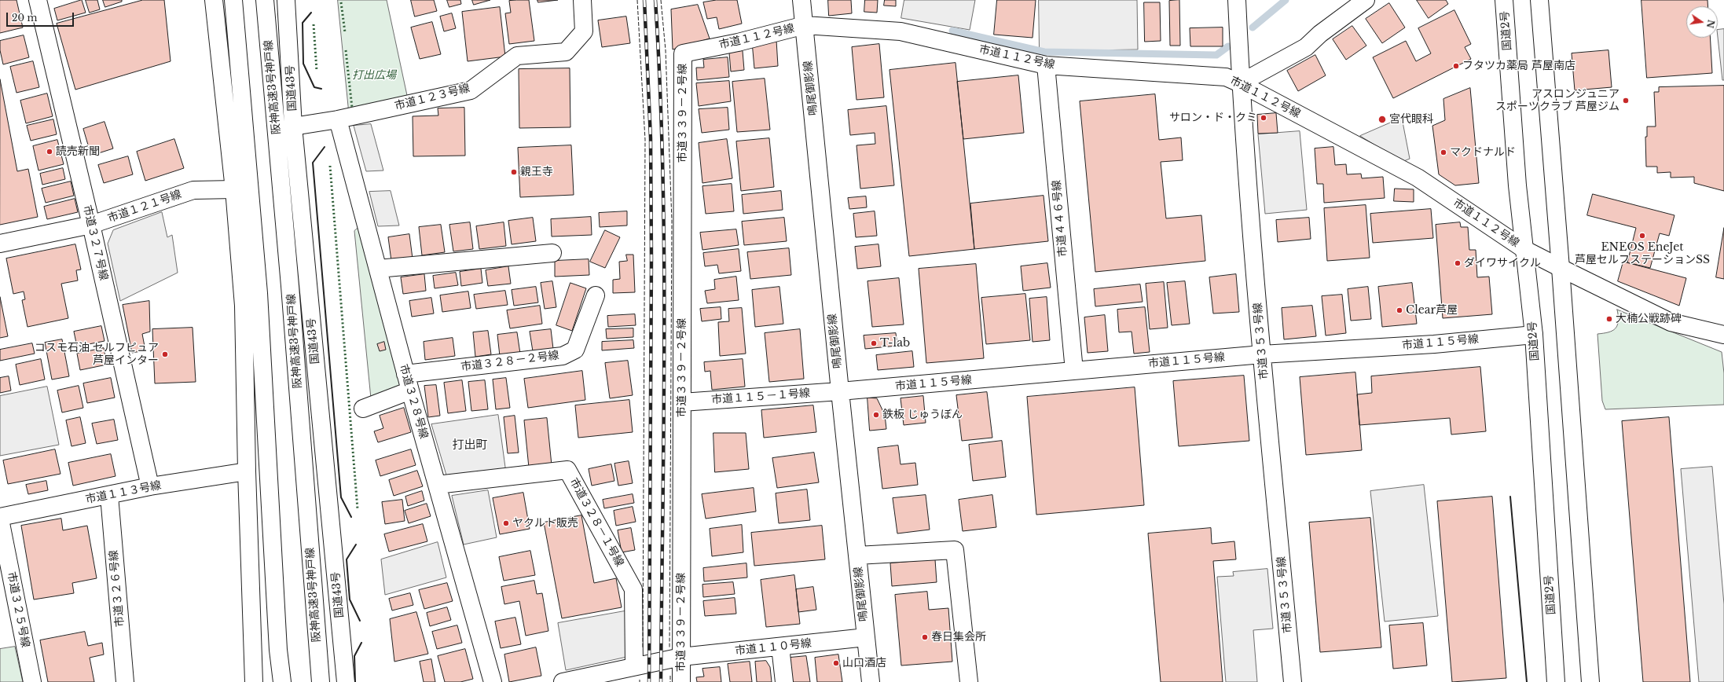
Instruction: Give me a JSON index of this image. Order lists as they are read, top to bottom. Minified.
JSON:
{"streets":{"main road":["国道2号","市道１１２号線","阪神高速3号神戸線","国道43号","鳴尾御影線","市道１２３号線","市道３３９－２号線","市道１２１号線","市道４４６号線","市道３２７号線","市道３５３号線","市道１１５号線","市道３２８－２号線","市道１１５－１号線","市道３２８号線","市道１１３号線","市道３２８－１号線","市道３２６号線","市道３２５号線","市道１１０号線"]},"crossings":[["国道2号","市道１１２号線"],["国道2号","市道１１５号線"],["市道１１２号線","鳴尾御影線"],["市道１１２号線","市道３３９－２号線"],["市道１１２号線","市道４４６号線"],["市道１１２号線","市道３５３号線"],["国道43号","市道１２３号線"],["鳴尾御影線","市道１１５号線"],["鳴尾御影線","市道１１５－１号線"],["鳴尾御影線","市道１１０号線"],["市道１２３号線","市道３２８号線"],["市道３３９－２号線","市道１１５－１号線"],["市道３３９－２号線","市道１１０号線"],["市道１２１号線","市道３２７号線"],["市道４４６号線","市道１１５号線"],["市道３２７号線","市道１１３号線"],["市道３５３号線","市道１１５号線"],["市道１１５号線","市道１１５－１号線"],["市道３２８－２号線","市道３２８号線"],["市道３２８号線","市道３２８－１号線"],["市道１１３号線","市道３２６号線"],["市道３２８－１号線","市道１１０号線"]],"districts":["打出町"],"parks":["打出広場"],"places":["フタツカ薬局 芦屋南店","アスロンジュニア スポーツクラブ 芦屋ジム","サロン・ド・クミ","宮代眼科","読売新聞","マクドナルド","親王寺","ENEOS EneJet 芦屋セルフステーションSS","ダイワサイクル","Clear芦屋","大楠公戦跡碑","T-lab","コスモ石油 セルフピュア 芦屋インター","鉄板 じゅうぼん","ヤクルト販売","春日集会所","山口酒店"],"scale_bar":"20 m","north":"right"}
